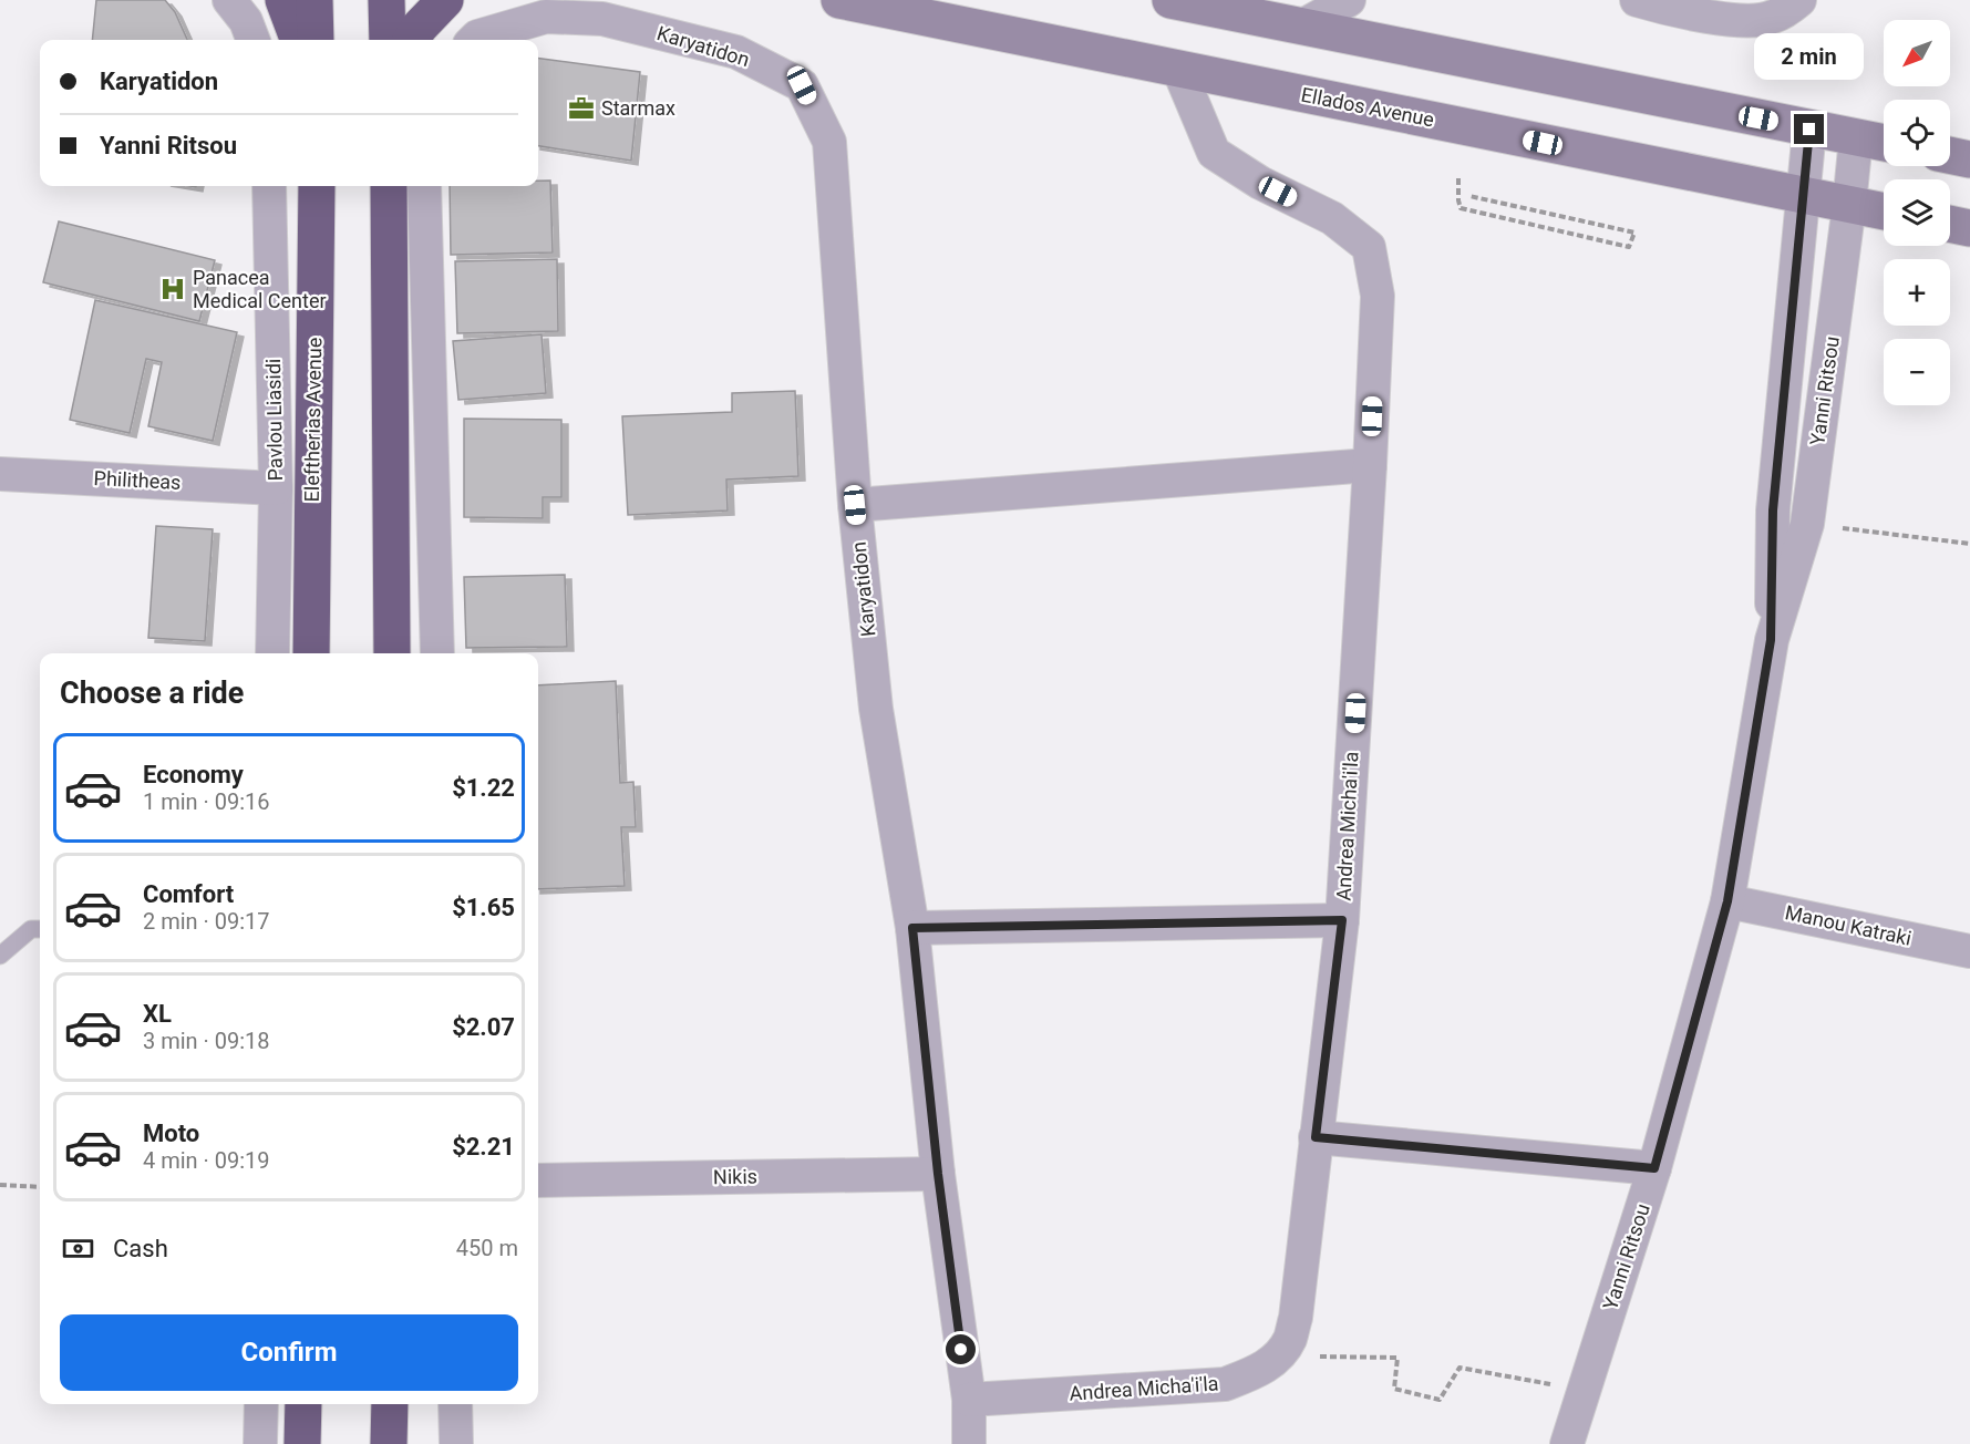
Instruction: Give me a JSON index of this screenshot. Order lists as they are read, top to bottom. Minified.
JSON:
{"streets":{"highway":["Eleftherias Avenue"],"main road":["Ellados Avenue"],"street":["Karyatidon","Yanni Ritsou","Pavlou Liasidi","Philitheas","Andrea Micha'i'la","Manou Katraki","Nikis"]},"crossings":[["Karyatidon","Andrea Micha'i'la"],["Karyatidon","Nikis"],["Ellados Avenue","Yanni Ritsou"],["Ellados Avenue","Andrea Micha'i'la"],["Yanni Ritsou","Manou Katraki"],["Pavlou Liasidi","Philitheas"]],"places":{"office":["Starmax"],"hospital":["Panacea Medical Center"]},"north":"bottom left","page":{"map_buttons":["+","−"],"bubble":"2 min","banner":["Karyatidon","Yanni Ritsou"],"heading":"Choose a ride","list":[{"name":"Economy","note":"1 min · 09:16","value":"$1.22"},{"name":"Comfort","note":"2 min · 09:17","value":"$1.65"},{"name":"XL","note":"3 min · 09:18","value":"$2.07"},{"name":"Moto","note":"4 min · 09:19","value":"$2.21"}],"pay":["Cash","450 m"],"buttons":"Confirm"}}
